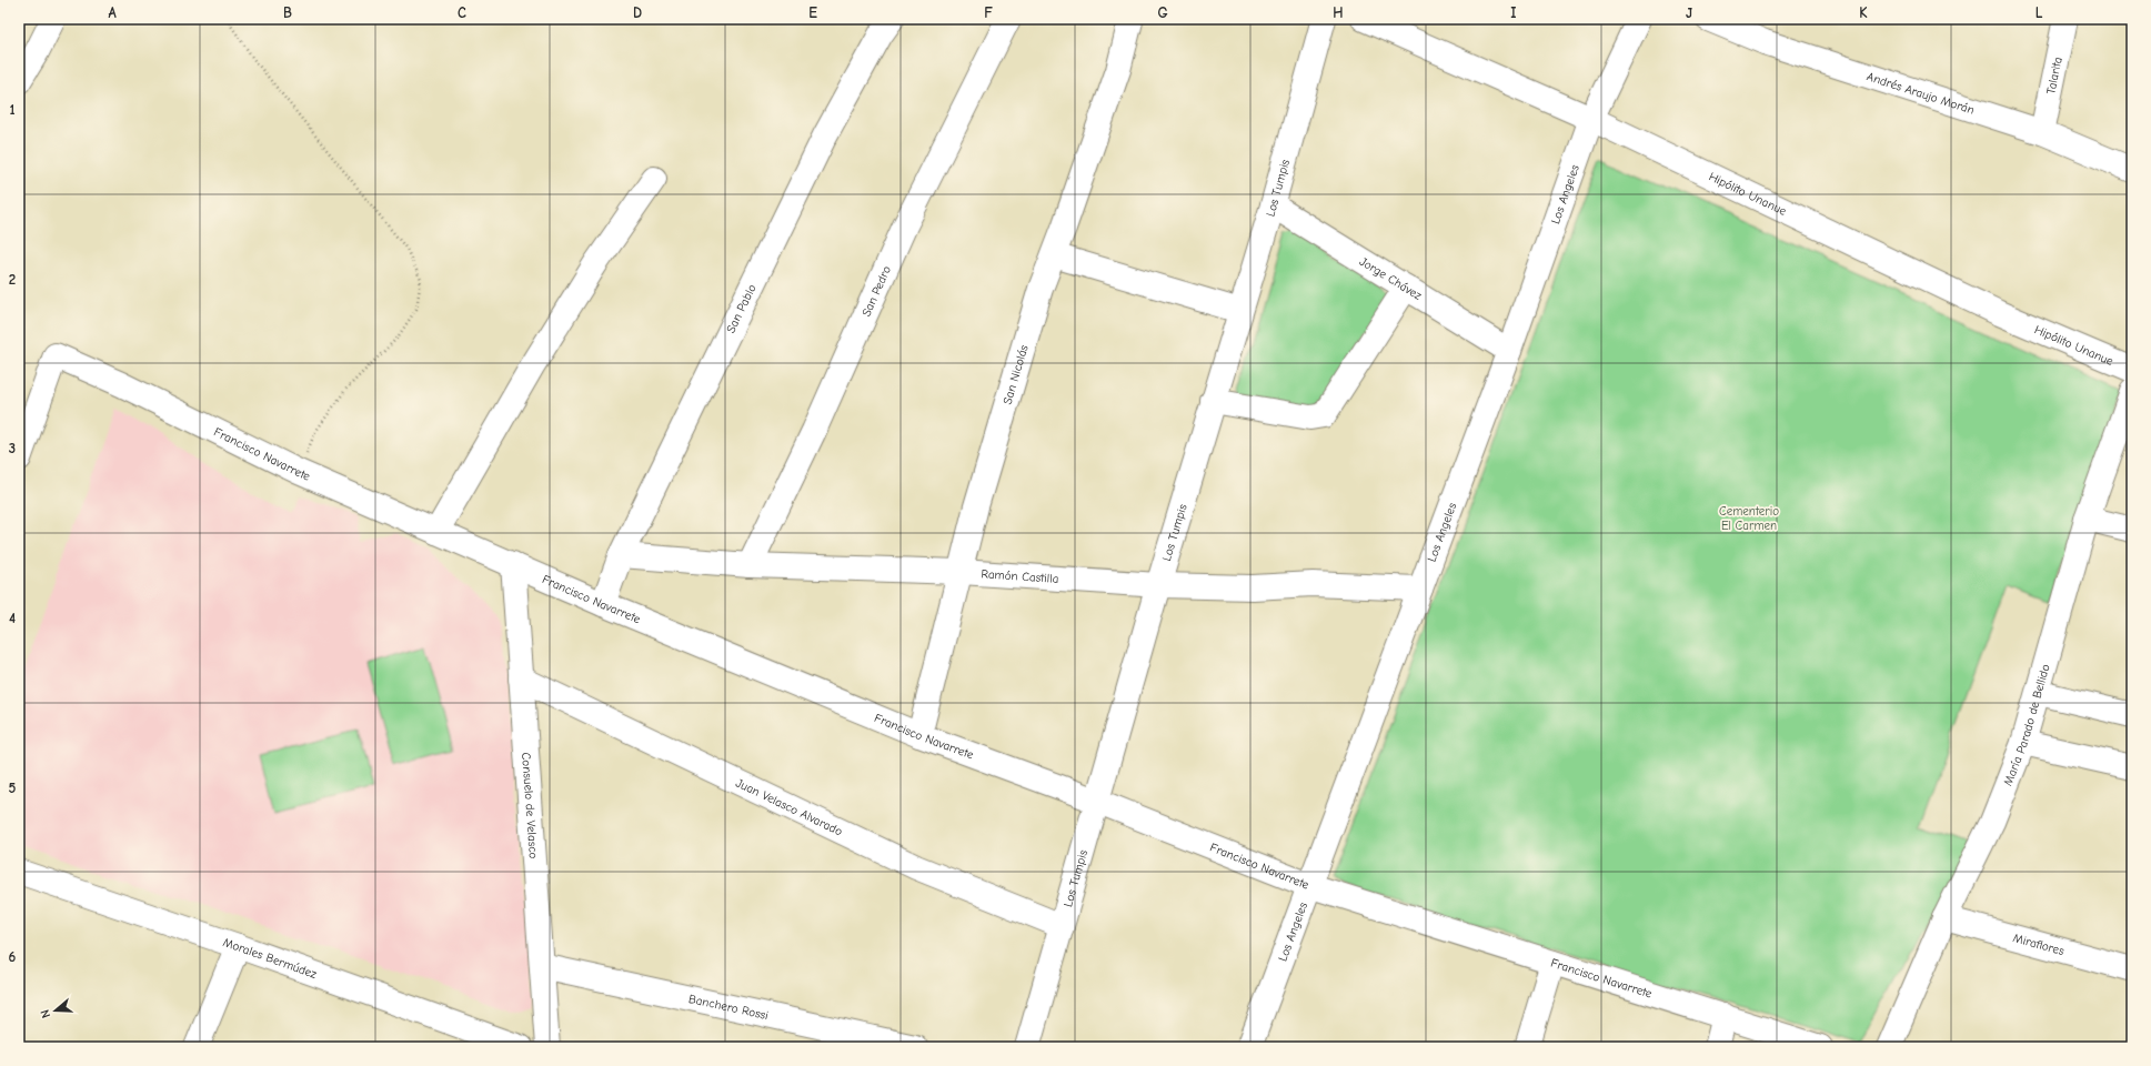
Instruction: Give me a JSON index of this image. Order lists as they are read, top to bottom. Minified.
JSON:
{"streets":{"street":["Talarita","Andrés Araujo Morán","Los Tumpis","Los Angeles","Hipólito Unanue","Jorge Chávez","San Pedro","San Pablo","San Nicolás","Francisco Navarrete","Ramón Castilla","María Parado de Bellido","Consuelo de Velasco","Juan Velasco Alvarado","Miraflores","Morales Bermúdez","Banchero Rossi"]},"crossings":[["Talarita","Andrés Araujo Morán"],["Los Tumpis","Jorge Chávez"],["Los Tumpis","Francisco Navarrete"],["Los Tumpis","Ramón Castilla"],["Los Tumpis","Juan Velasco Alvarado"],["Los Angeles","Hipólito Unanue"],["Los Angeles","Jorge Chávez"],["Los Angeles","Francisco Navarrete"],["Los Angeles","Ramón Castilla"],["San Pedro","Ramón Castilla"],["San Pablo","Francisco Navarrete"],["San Pablo","Ramón Castilla"],["San Nicolás","Francisco Navarrete"],["San Nicolás","Ramón Castilla"],["Francisco Navarrete","Consuelo de Velasco"],["María Parado de Bellido","Miraflores"],["Consuelo de Velasco","Juan Velasco Alvarado"],["Consuelo de Velasco","Banchero Rossi"]],"parks":["Cementerio El Carmen"],"north":"left","grid":{"columns":["A","B","C","D","E","F","G","H","I","J","K","L"],"rows":["1","2","3","4","5","6"]}}
